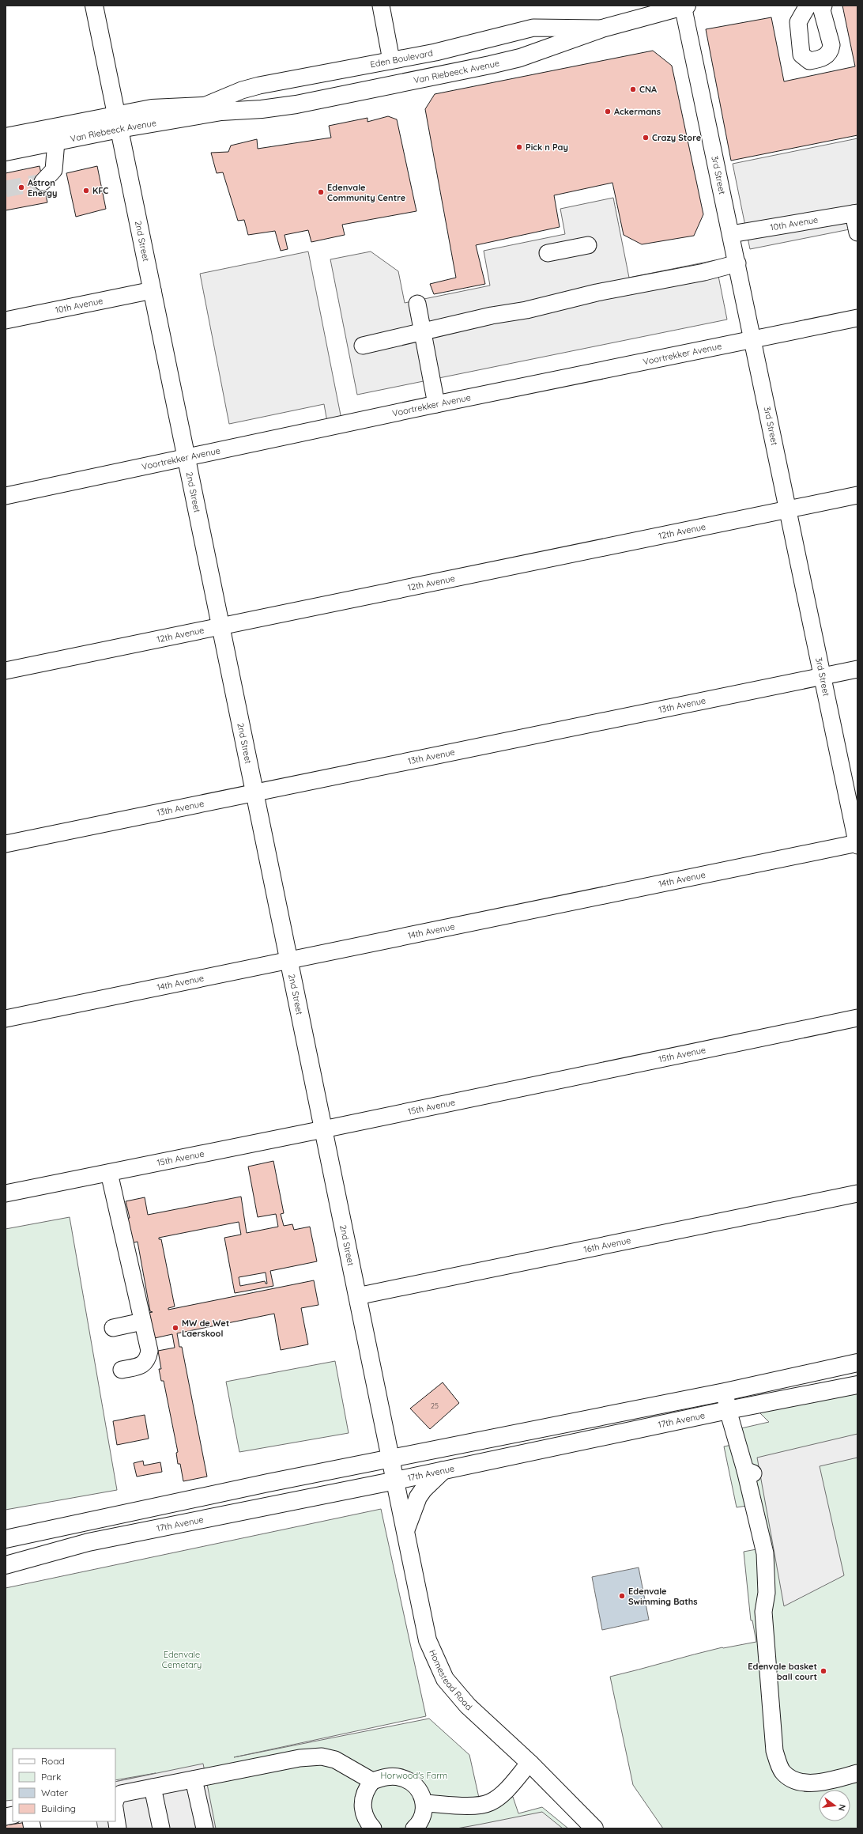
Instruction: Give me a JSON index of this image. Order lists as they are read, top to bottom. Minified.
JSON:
{"streets":{"main road":["Van Riebeeck Avenue","2nd Street","17th Avenue","Homestead Road"],"street":["Eden Boulevard","3rd Street","10th Avenue","Voortrekker Avenue","12th Avenue","13th Avenue","14th Avenue","15th Avenue","16th Avenue"]},"crossings":[["Eden Boulevard","Van Riebeeck Avenue"],["Van Riebeeck Avenue","3rd Street"],["Van Riebeeck Avenue","2nd Street"],["3rd Street","10th Avenue"],["3rd Street","Voortrekker Avenue"],["3rd Street","12th Avenue"],["3rd Street","13th Avenue"],["3rd Street","14th Avenue"],["10th Avenue","2nd Street"],["2nd Street","Voortrekker Avenue"],["2nd Street","12th Avenue"],["2nd Street","13th Avenue"],["2nd Street","14th Avenue"],["2nd Street","15th Avenue"],["2nd Street","16th Avenue"],["2nd Street","17th Avenue"],["2nd Street","Homestead Road"],["17th Avenue","Homestead Road"]],"parks":["Edenvale Cemetary","Horwood's Farm"],"places":["CNA","Ackermans","Crazy Store","Pick n Pay","Astron Energy","KFC","Edenvale Community Centre","MW de Wet Laerskool","Edenvale Swimming Baths","Edenvale basket ball court"],"house_numbers":["25"],"legend":["Road","Park","Water","Building"],"north":"right"}
